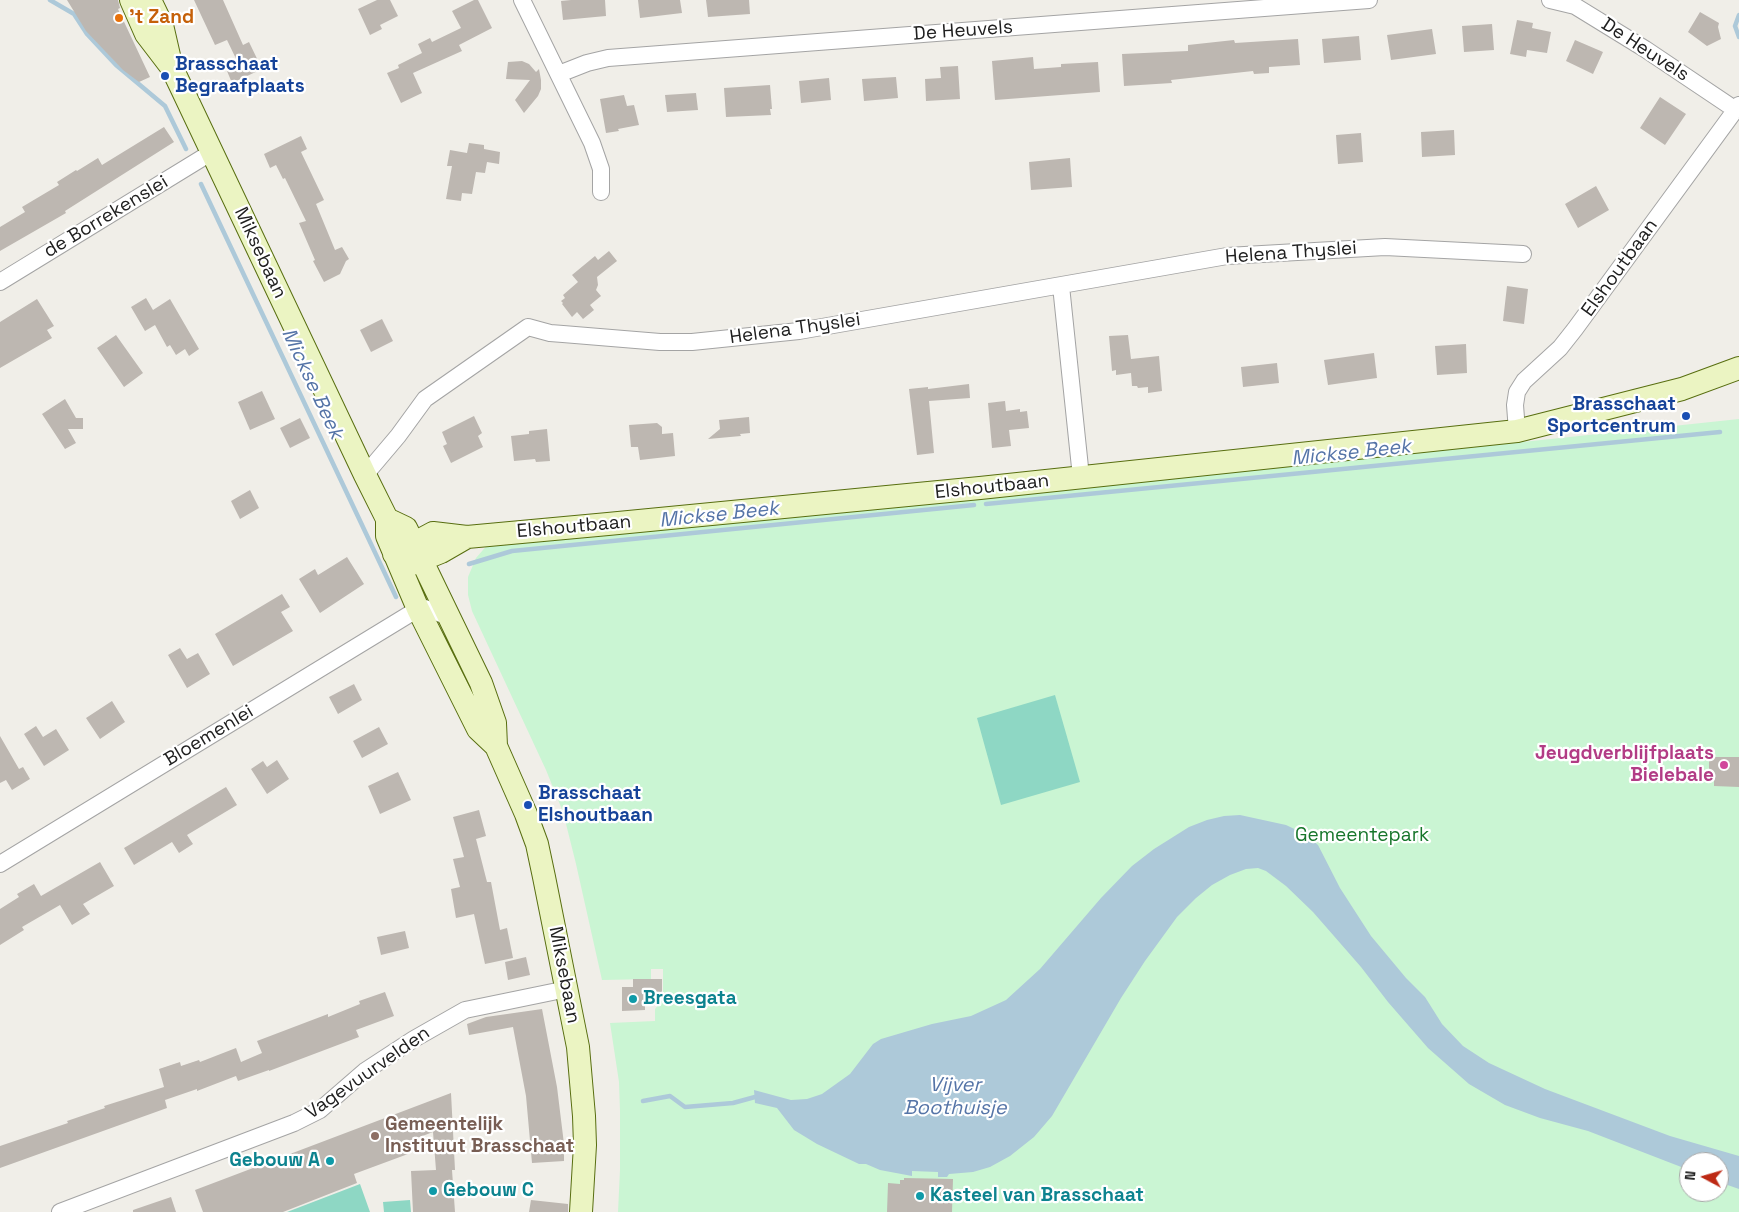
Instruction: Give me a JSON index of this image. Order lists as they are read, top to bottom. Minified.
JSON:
{"streets":{"main road":["Miksebaan","Elshoutbaan"],"street":["De Heuvels","de Borrekenslei","Helena Thyslei","Bloemenlei","Vagevuurvelden"]},"crossings":[["De Heuvels","Elshoutbaan"],["de Borrekenslei","Miksebaan"],["Miksebaan","Helena Thyslei"],["Miksebaan","Elshoutbaan"],["Miksebaan","Bloemenlei"],["Miksebaan","Vagevuurvelden"]],"water":["Mickse Beek","Vijver Boothuisje"],"parks":["Gemeentepark"],"places":["'t Zand","Brasschaat Begraafplaats","Brasschaat Sportcentrum","Jeugdverblijfplaats Bielebale","Brasschaat Elshoutbaan","Breesgata","Gemeentelijk Instituut Brasschaat","Gebouw A","Gebouw C","Kasteel van Brasschaat"],"north":"left"}
